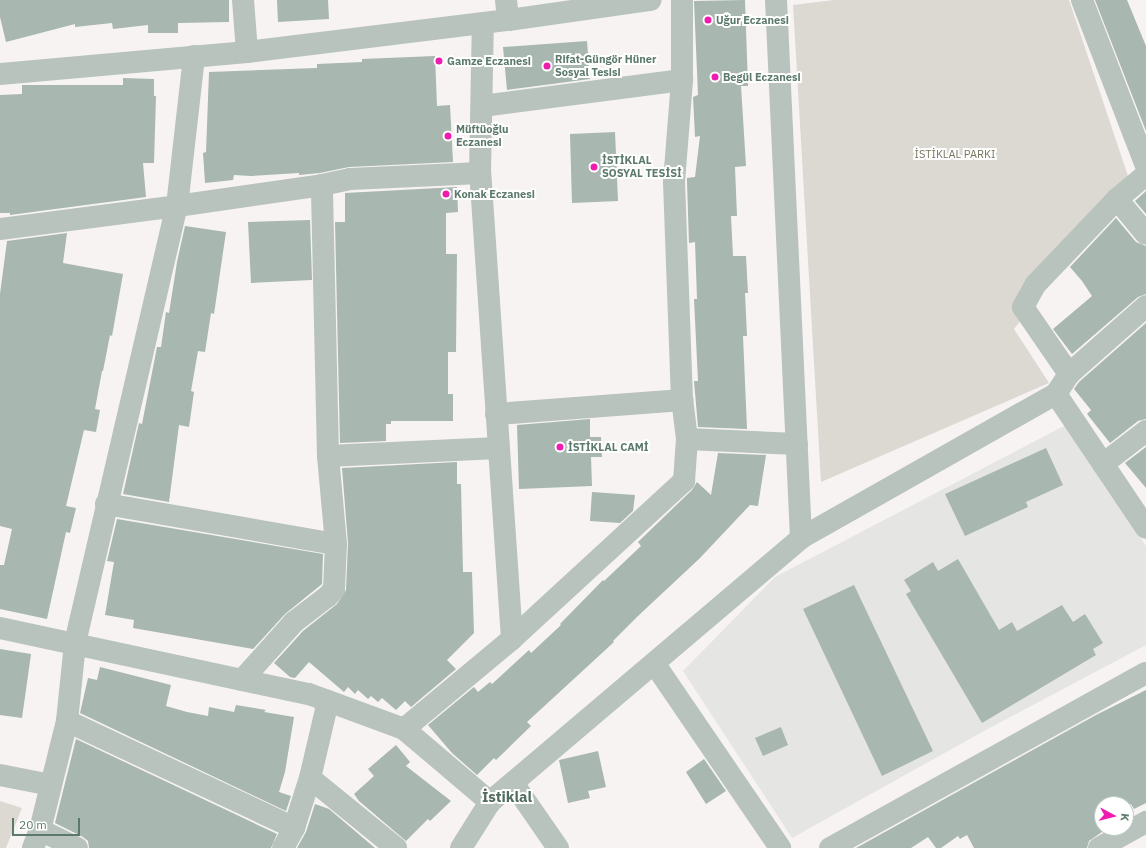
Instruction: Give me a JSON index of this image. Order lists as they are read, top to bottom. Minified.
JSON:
{"districts":["İstiklal"],"parks":["İSTİKLAL PARKI"],"places":["Uğur Eczanesi","Gamze Eczanesi","Rifat-Güngör Hüner Sosyal Tesisi","Begül Eczanesi","Müftüoğlu Eczanesi","İSTİKLAL SOSYAL TESİSİ","Konak Eczanesi","İSTİKLAL CAMİ"],"scale_bar":"20 m","north":"right"}
